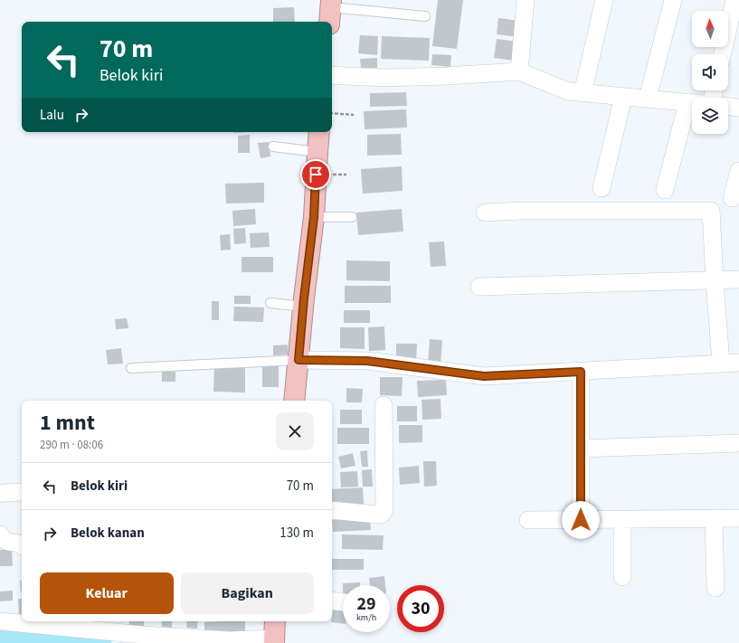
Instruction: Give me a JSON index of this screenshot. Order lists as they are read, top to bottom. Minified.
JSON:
{"north":"top","page":{"turn":["70 m","Belok kiri"],"then":"Lalu","heading":["1 mnt","290 m · 08:06"],"list":[{"name":"Belok kiri","value":"70 m"},{"name":"Belok kanan","value":"130 m"}],"buttons":["Keluar","Bagikan"],"speed":"29 km/h","limit":"30"}}
